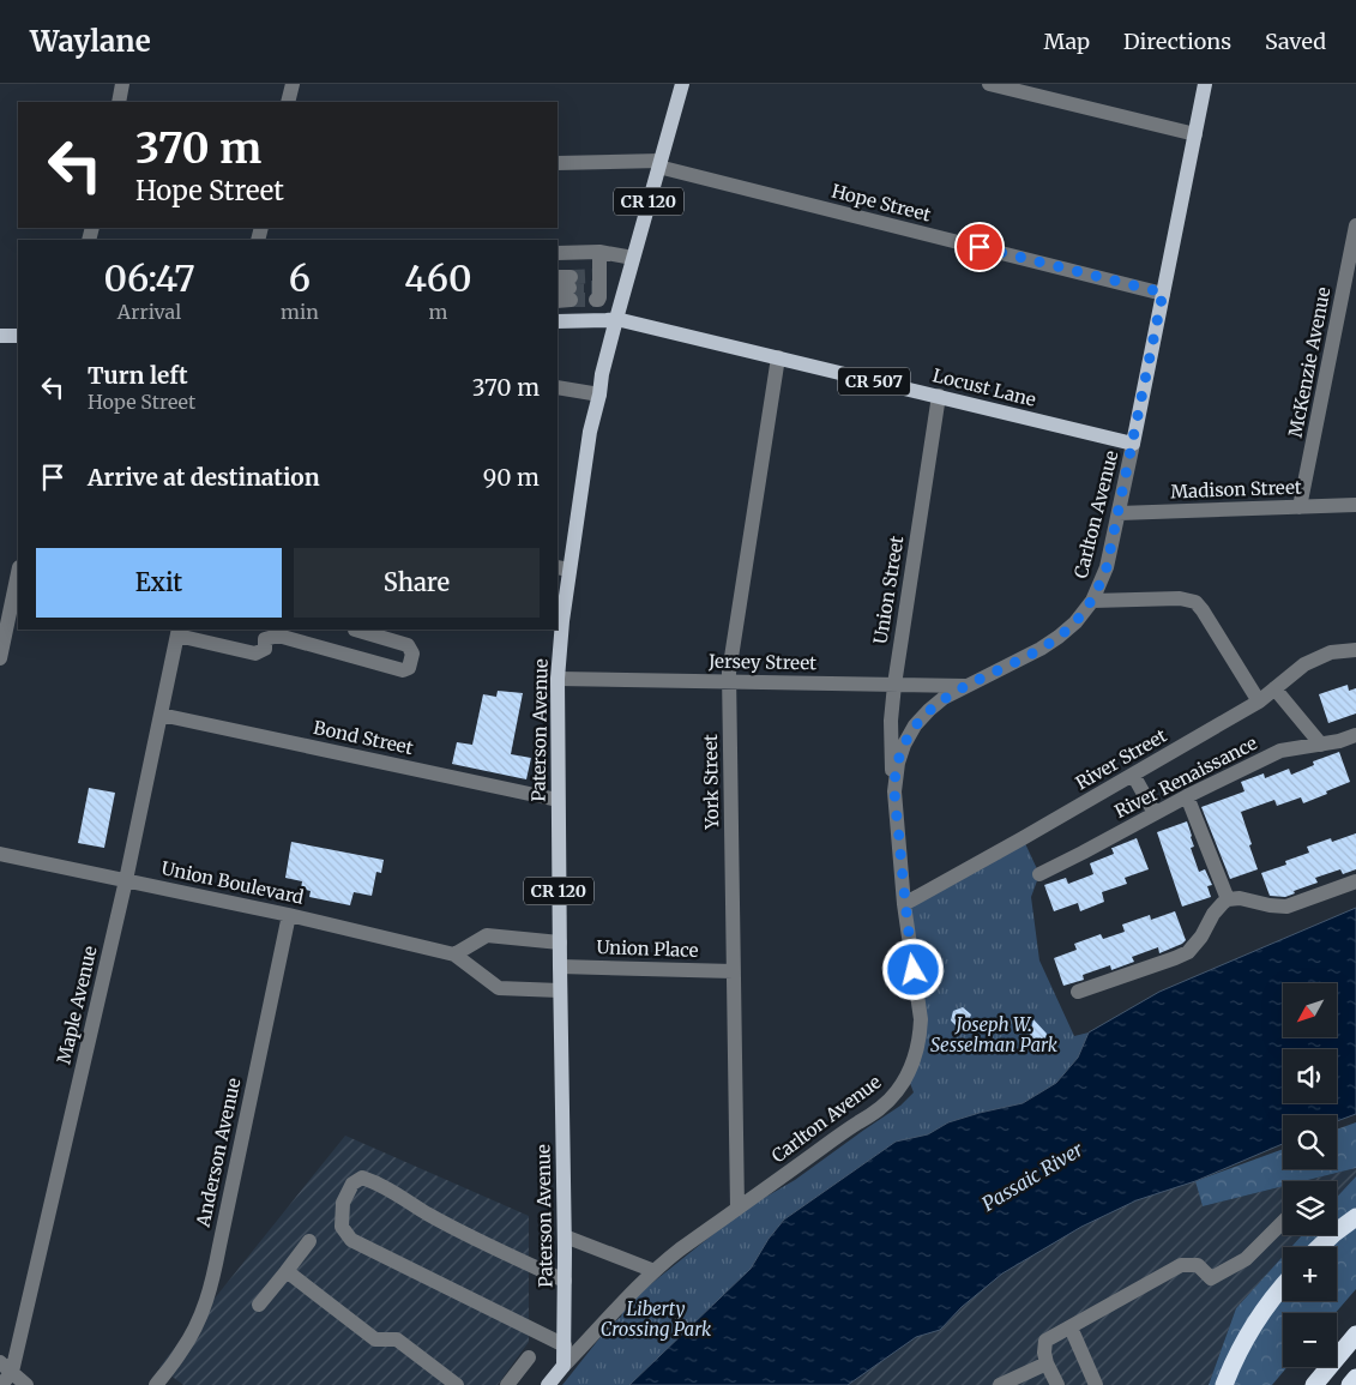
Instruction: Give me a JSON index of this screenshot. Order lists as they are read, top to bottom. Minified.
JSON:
{"streets":{"main road":["CR 120","CR 507","Locust Lane","Carlton Avenue","Paterson Avenue"],"street":["Hope Street","McKenzie Avenue","Madison Street","Union Street","Jersey Street","Bond Street","River Street","River Renaissance","York Street","Union Boulevard","Union Place","Maple Avenue","Anderson Avenue"]},"crossings":[["Hope Street","Carlton Avenue"],["Hope Street","Paterson Avenue"],["McKenzie Avenue","Madison Street"],["CR 507","Locust Lane"],["CR 507","Paterson Avenue"],["Locust Lane","Carlton Avenue"],["Locust Lane","Union Street"],["Locust Lane","Paterson Avenue"],["Locust Lane","York Street"],["Madison Street","Carlton Avenue"],["Carlton Avenue","Union Street"],["Carlton Avenue","Jersey Street"],["Carlton Avenue","Paterson Avenue"],["Carlton Avenue","River Street"],["Carlton Avenue","York Street"],["Union Street","Jersey Street"],["Jersey Street","Paterson Avenue"],["Jersey Street","York Street"],["Paterson Avenue","Bond Street"],["Paterson Avenue","Union Boulevard"],["Paterson Avenue","Union Place"],["Bond Street","Maple Avenue"],["York Street","Union Place"],["Union Boulevard","Maple Avenue"],["Union Boulevard","Anderson Avenue"]],"water":["Passaic River"],"parks":["Joseph W. Sesselman Park","Liberty Crossing Park"],"north":"bottom left","page":{"header":"Waylane","nav":["Map","Directions","Saved"],"turn":["370 m","Hope Street"],"eta":["06:47","Arrival","6","min","460","m"],"list":[{"name":"Turn left","note":"Hope Street","value":"370 m"},{"name":"Arrive at destination","value":"90 m"}],"buttons":["Exit","Share"],"map_buttons":["+","−"]}}
